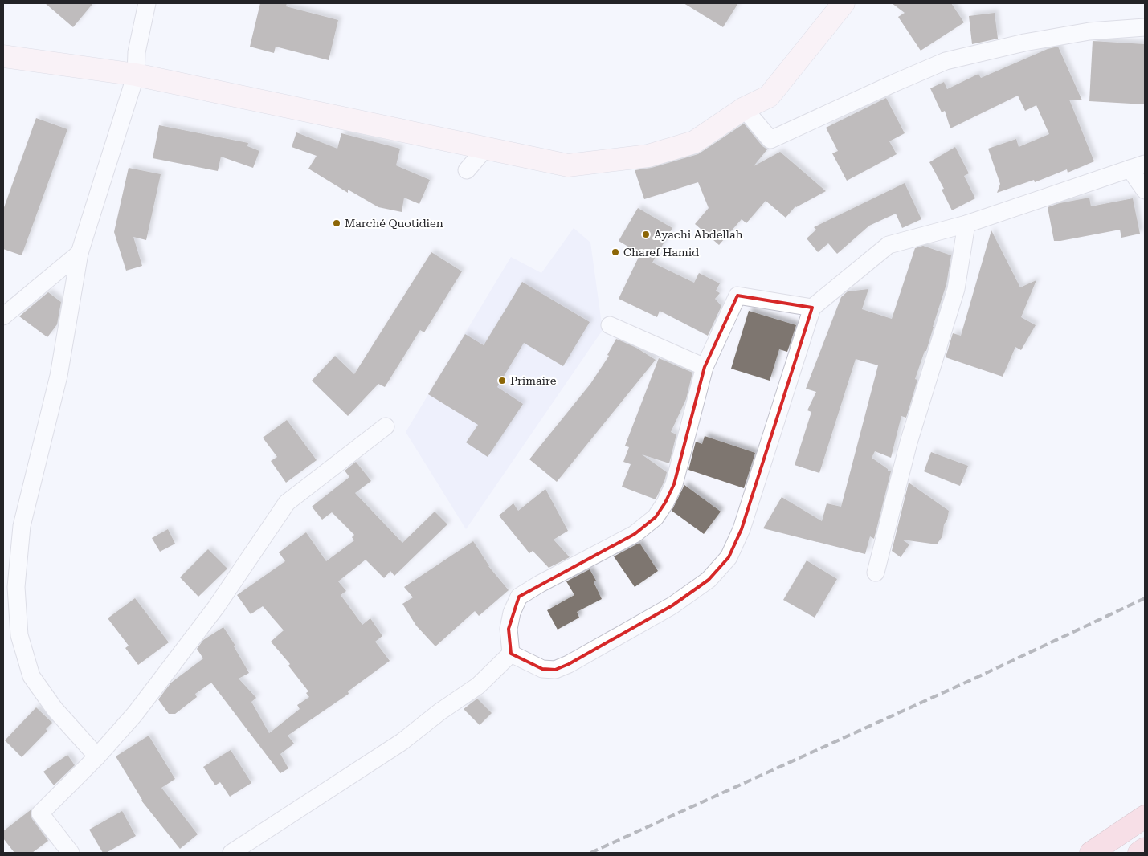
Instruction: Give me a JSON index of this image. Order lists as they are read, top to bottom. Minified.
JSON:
{"places":["Marché Quotidien","Ayachi Abdellah","Charef Hamid","Primaire"]}
